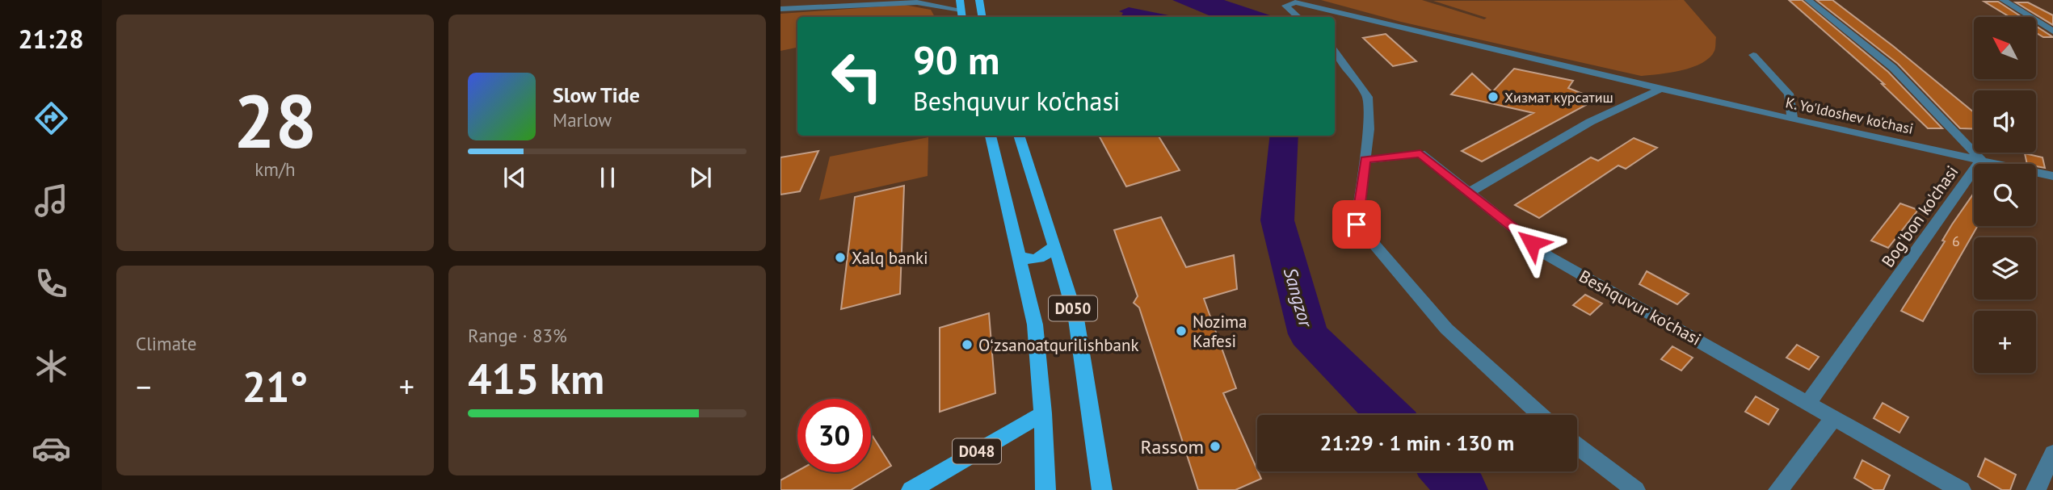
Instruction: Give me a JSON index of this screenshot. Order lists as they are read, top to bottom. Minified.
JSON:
{"streets":{"main road":["D050","D048"],"street":["K. Yo'ldoshev ko'chasi","Bog'bon ko'chasi","Beshquvur ko'chasi"]},"crossings":[["K. Yo'ldoshev ko'chasi","Bog'bon ko'chasi"],["Bog'bon ko'chasi","Beshquvur ko'chasi"],["D050","D048"]],"water":["Sangzor"],"places":["Хизмат курсатиш","Xalq banki","Nozima Kafesi","Oʻzsanoatqurilishbank","Rassom"],"house_numbers":["6"],"north":"top left","page":{"tabs":"21:28","tile":[["28","km/h"],"Climate",["Range · 83%","415 km"]],"map_buttons":"+","turn":["90 m","Beshquvur ko'chasi"],"song":["Slow Tide","Marlow"],"heat":["−","21°","+"],"limit":"30","trip":"21:29 · 1 min · 130 m"}}
